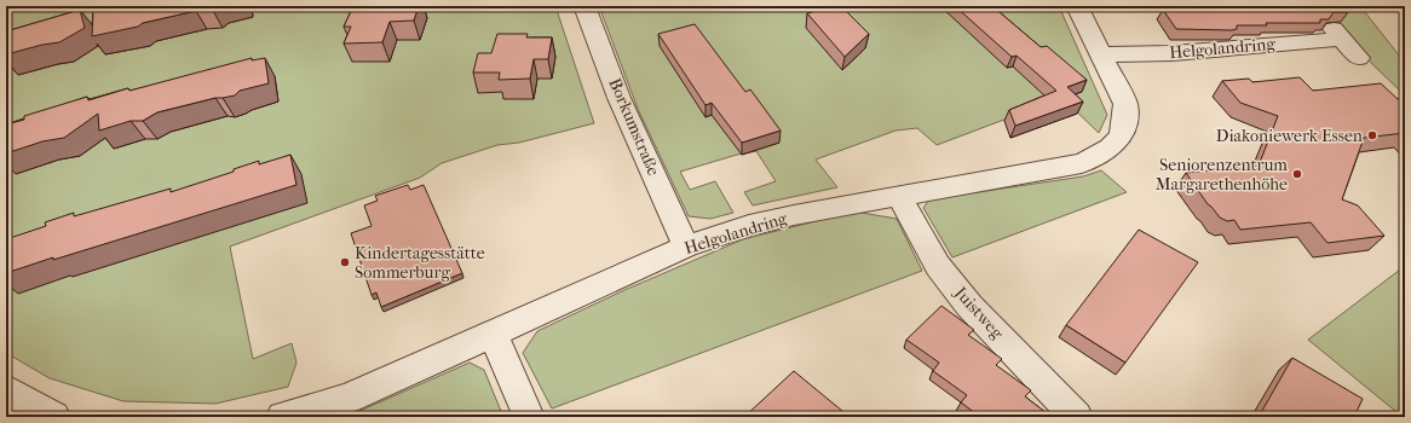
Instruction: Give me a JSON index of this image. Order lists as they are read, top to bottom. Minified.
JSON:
{"streets":{"street":["Helgolandring","Borkumstraße","Juistweg"]},"crossings":[["Helgolandring","Borkumstraße"],["Helgolandring","Juistweg"]],"places":["Diakoniewerk Essen","Seniorenzentrum Margarethenhöhe","Kindertagesstätte Sommerburg"]}
